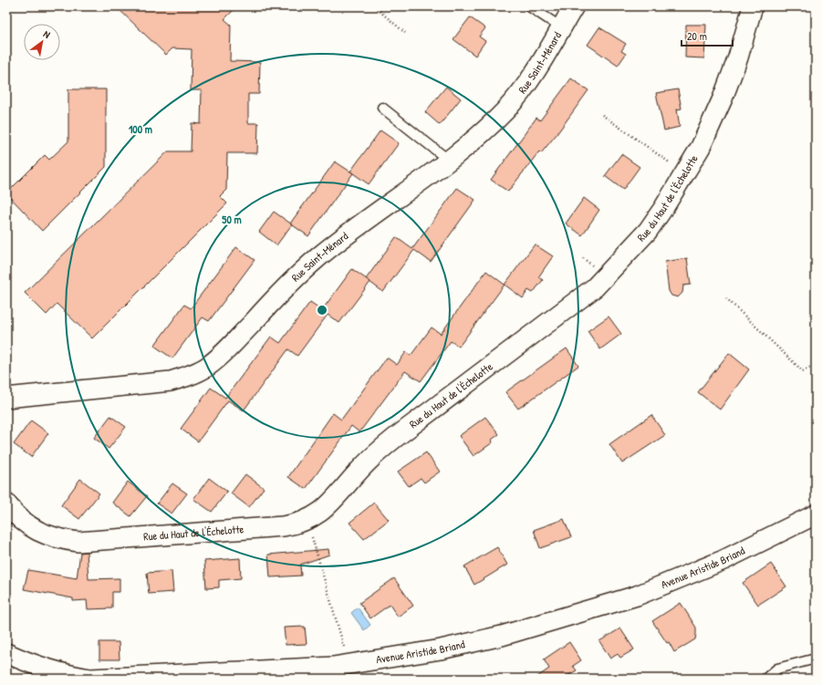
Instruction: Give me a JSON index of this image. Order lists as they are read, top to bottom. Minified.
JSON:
{"streets":{"street":["Rue Saint-Ménard","Rue du Haut de l'Échelotte","Avenue Aristide Briand"]},"scale_bar":"20 m","north":"top right","rings":["100 m","50 m"]}
